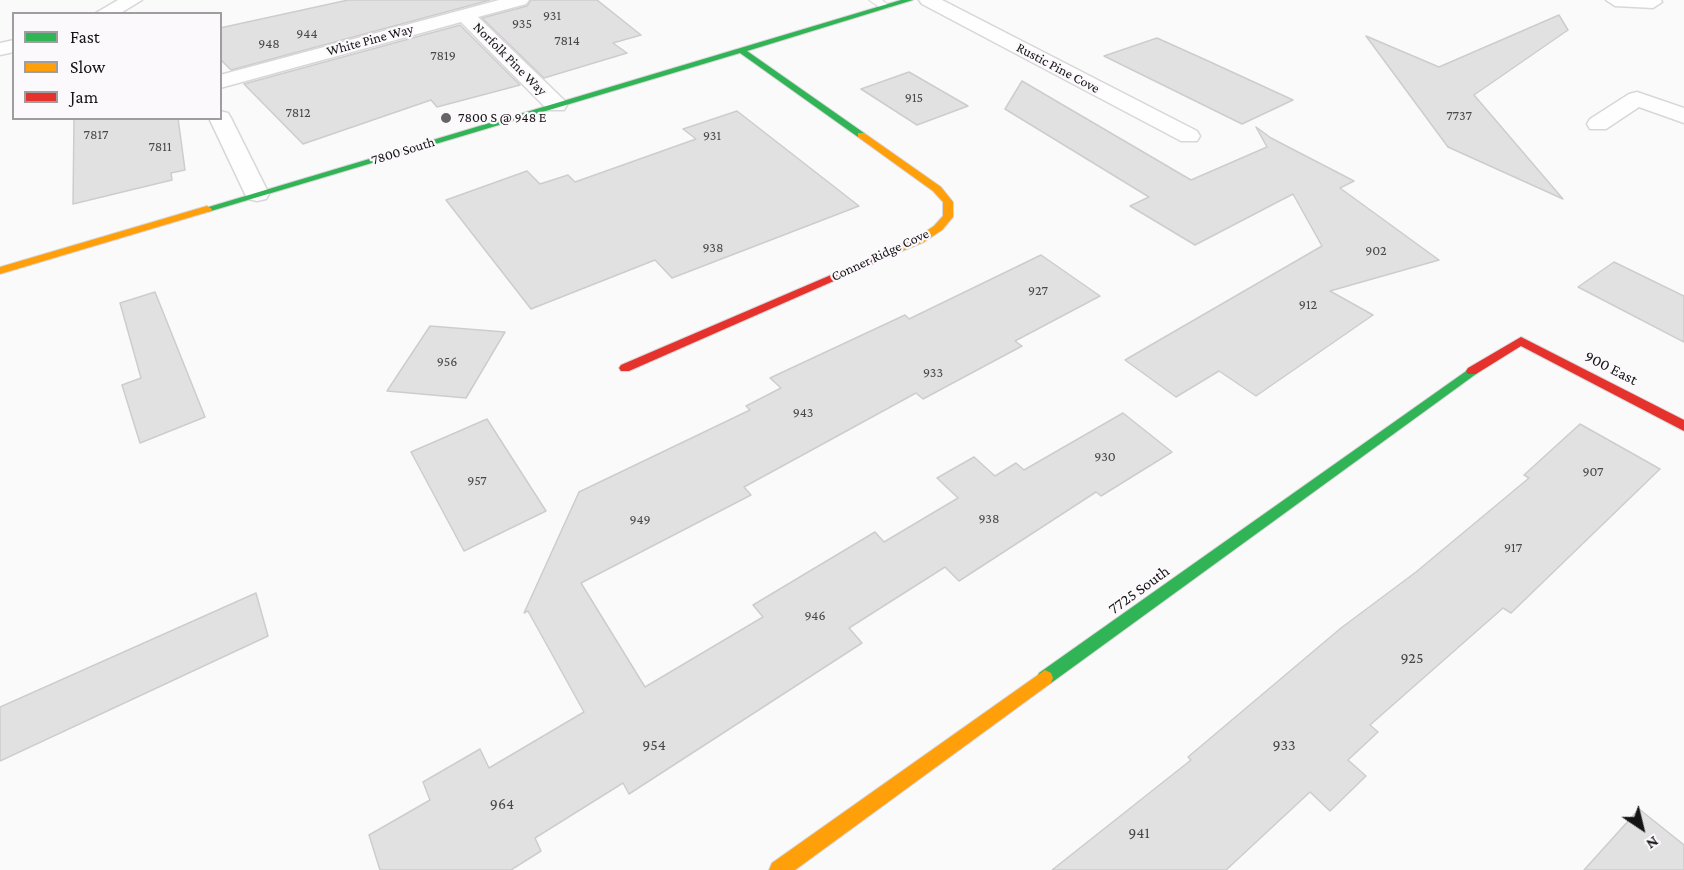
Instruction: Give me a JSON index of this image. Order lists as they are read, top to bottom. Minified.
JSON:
{"streets":{"street":["White Pine Way","Norfolk Pine Way","Rustic Pine Cove","7800 South","Conner Ridge Cove","900 East","7725 South"]},"crossings":[["White Pine Way","Norfolk Pine Way"],["Norfolk Pine Way","7800 South"],["7800 South","Conner Ridge Cove"],["900 East","7725 South"]],"places":["7800 S @ 948 E"],"house_numbers":["931","935","944","7814","948","7819","915","7812","7737","7817","931","7811","938","902","927","912","956","933","943","930","907","957","938","949","917","946","925","954","933","964","941"],"legend":["Fast","Slow","Jam"],"north":"bottom right"}
